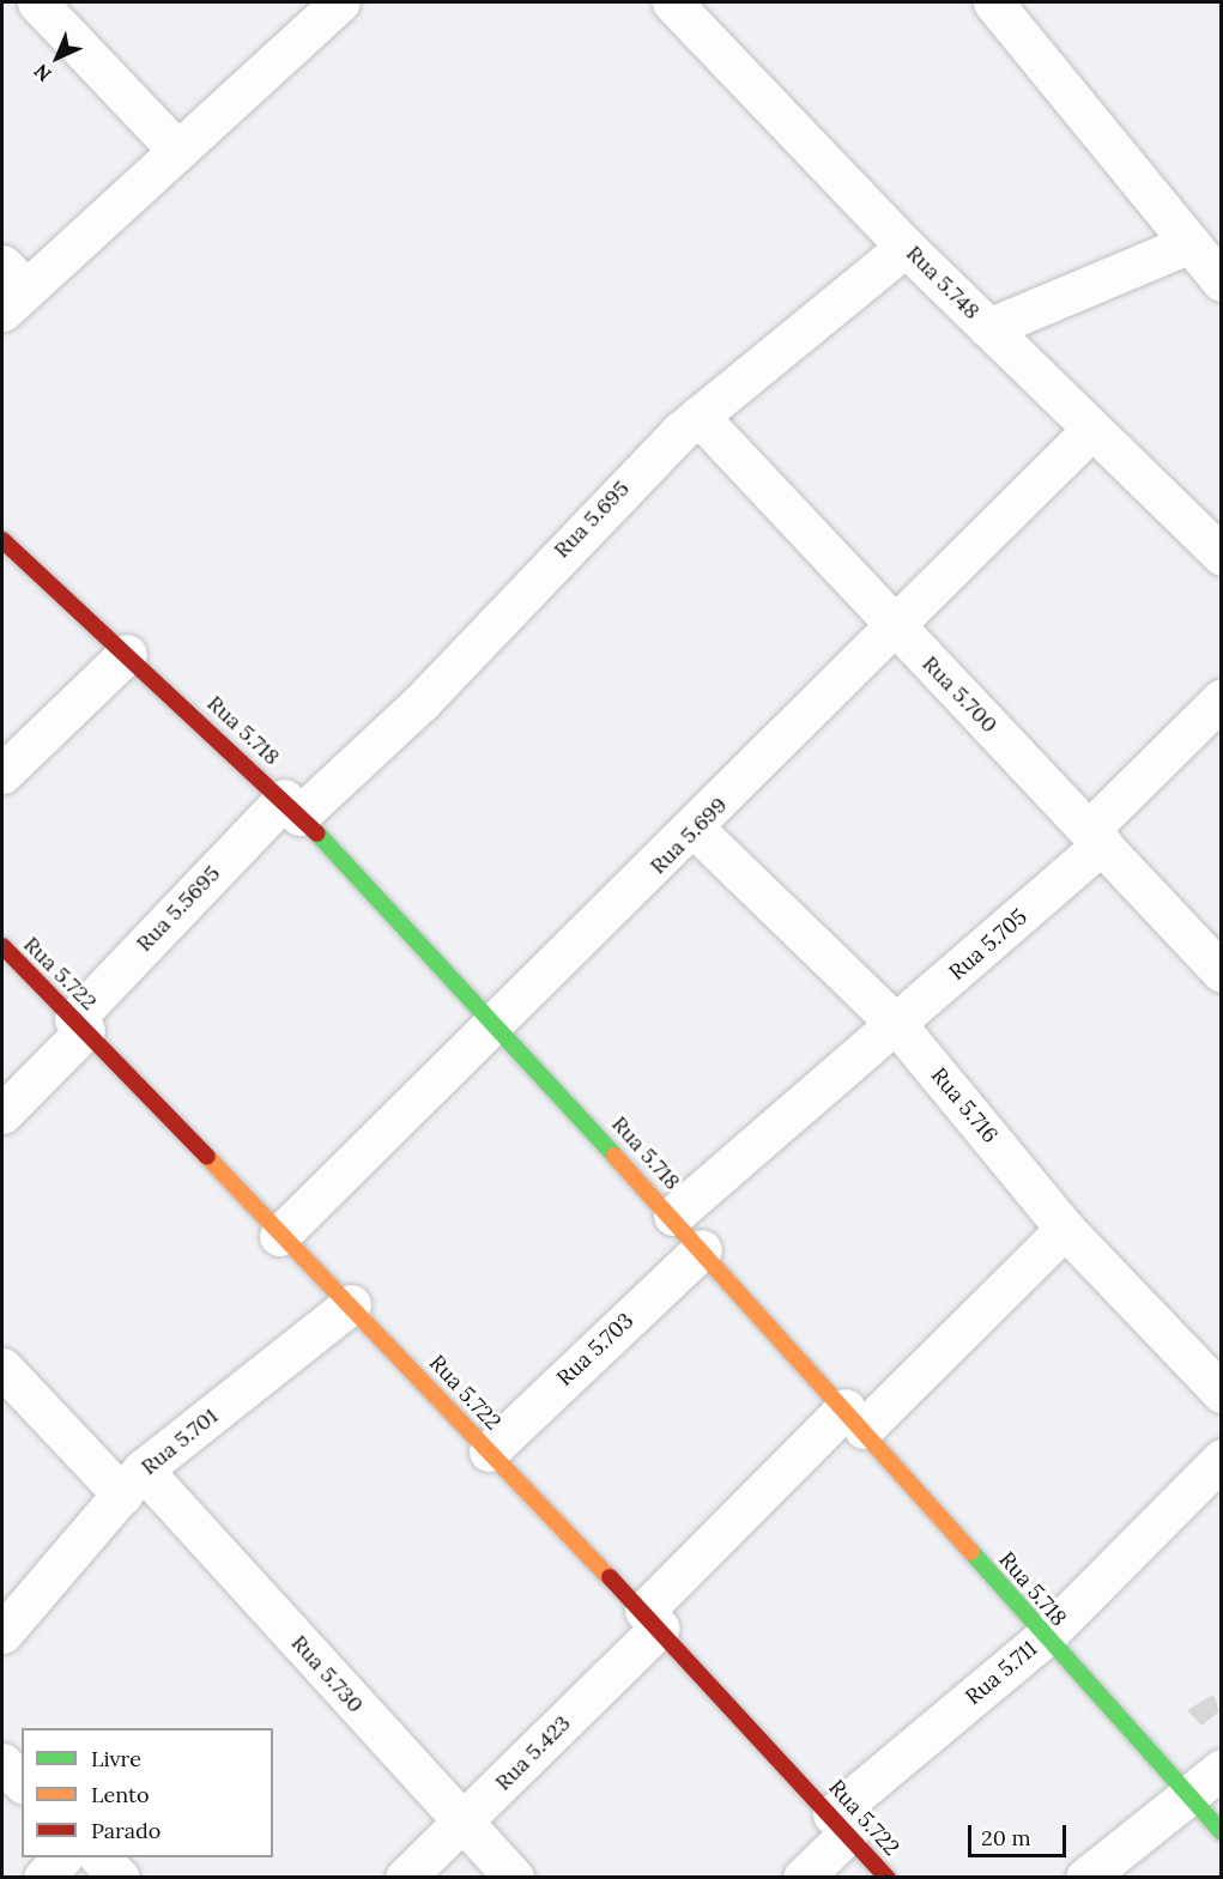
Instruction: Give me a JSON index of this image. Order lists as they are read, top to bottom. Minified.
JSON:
{"streets":{"street":["Rua 5.748","Rua 5.695","Rua 5.700","Rua 5.718","Rua 5.699","Rua 5.5695","Rua 5.705","Rua 5.722","Rua 5.716","Rua 5.703","Rua 5.701","Rua 5.711","Rua 5.730","Rua 5.423"]},"crossings":[["Rua 5.748","Rua 5.695"],["Rua 5.748","Rua 5.699"],["Rua 5.695","Rua 5.700"],["Rua 5.695","Rua 5.718"],["Rua 5.695","Rua 5.5695"],["Rua 5.700","Rua 5.699"],["Rua 5.700","Rua 5.705"],["Rua 5.718","Rua 5.699"],["Rua 5.718","Rua 5.5695"],["Rua 5.718","Rua 5.703"],["Rua 5.718","Rua 5.711"],["Rua 5.718","Rua 5.423"],["Rua 5.699","Rua 5.722"],["Rua 5.699","Rua 5.716"],["Rua 5.5695","Rua 5.722"],["Rua 5.705","Rua 5.716"],["Rua 5.722","Rua 5.703"],["Rua 5.722","Rua 5.701"],["Rua 5.722","Rua 5.711"],["Rua 5.722","Rua 5.423"],["Rua 5.716","Rua 5.423"],["Rua 5.701","Rua 5.730"],["Rua 5.730","Rua 5.423"]],"legend":["Livre","Lento","Parado"],"scale_bar":"20 m","north":"bottom left"}
